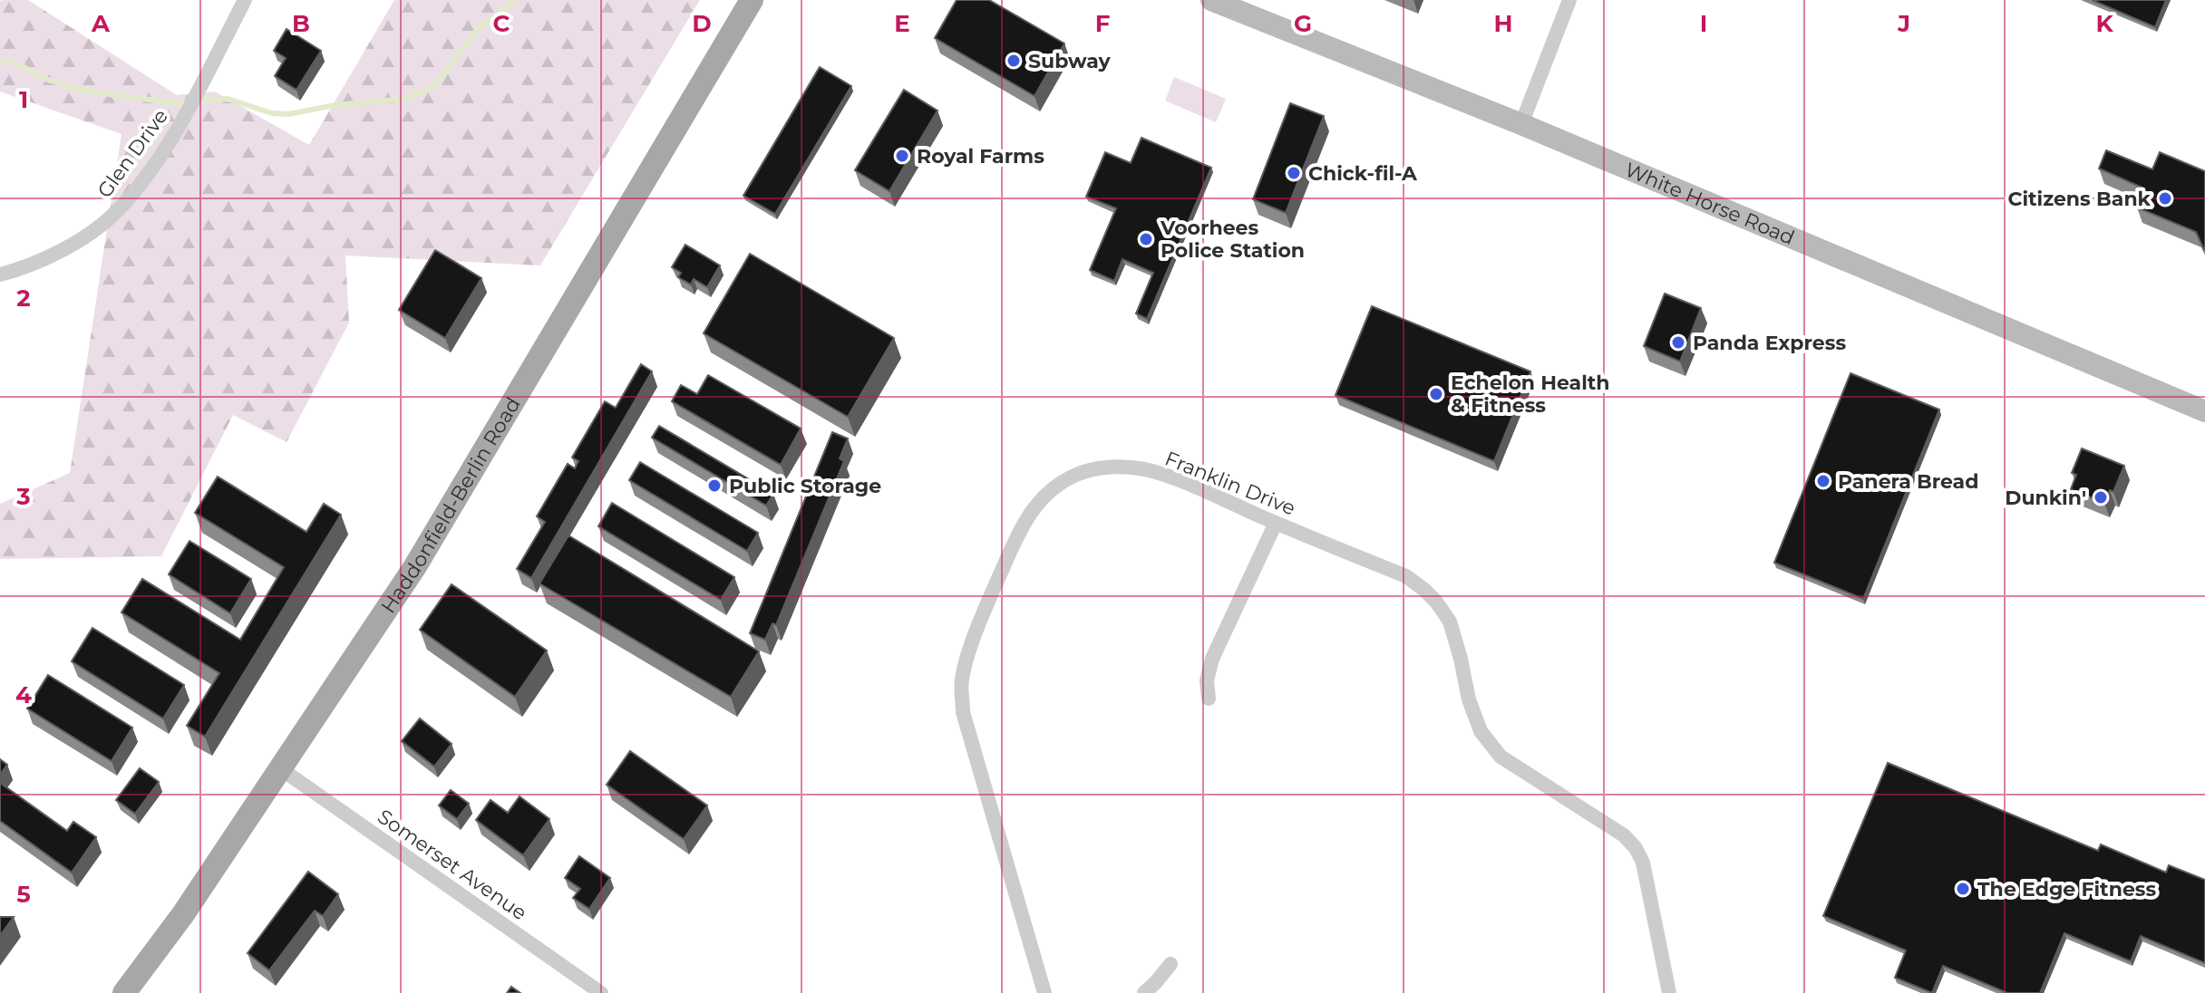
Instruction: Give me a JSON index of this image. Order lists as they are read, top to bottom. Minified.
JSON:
{"streets":{"main road":["White Horse Road","Haddonfield-Berlin Road"],"street":["Glen Drive","Franklin Drive","Somerset Avenue"]},"crossings":[["Haddonfield-Berlin Road","Somerset Avenue"]],"places":["Subway","Royal Farms","Chick-fil-A","Citizens Bank","Voorhees Police Station","Panda Express","Echelon Health & Fitness","Panera Bread","Public Storage","Dunkin'","The Edge Fitness"],"grid":{"columns":["A","B","C","D","E","F","G","H","I","J","K"],"rows":["1","2","3","4","5"]}}
